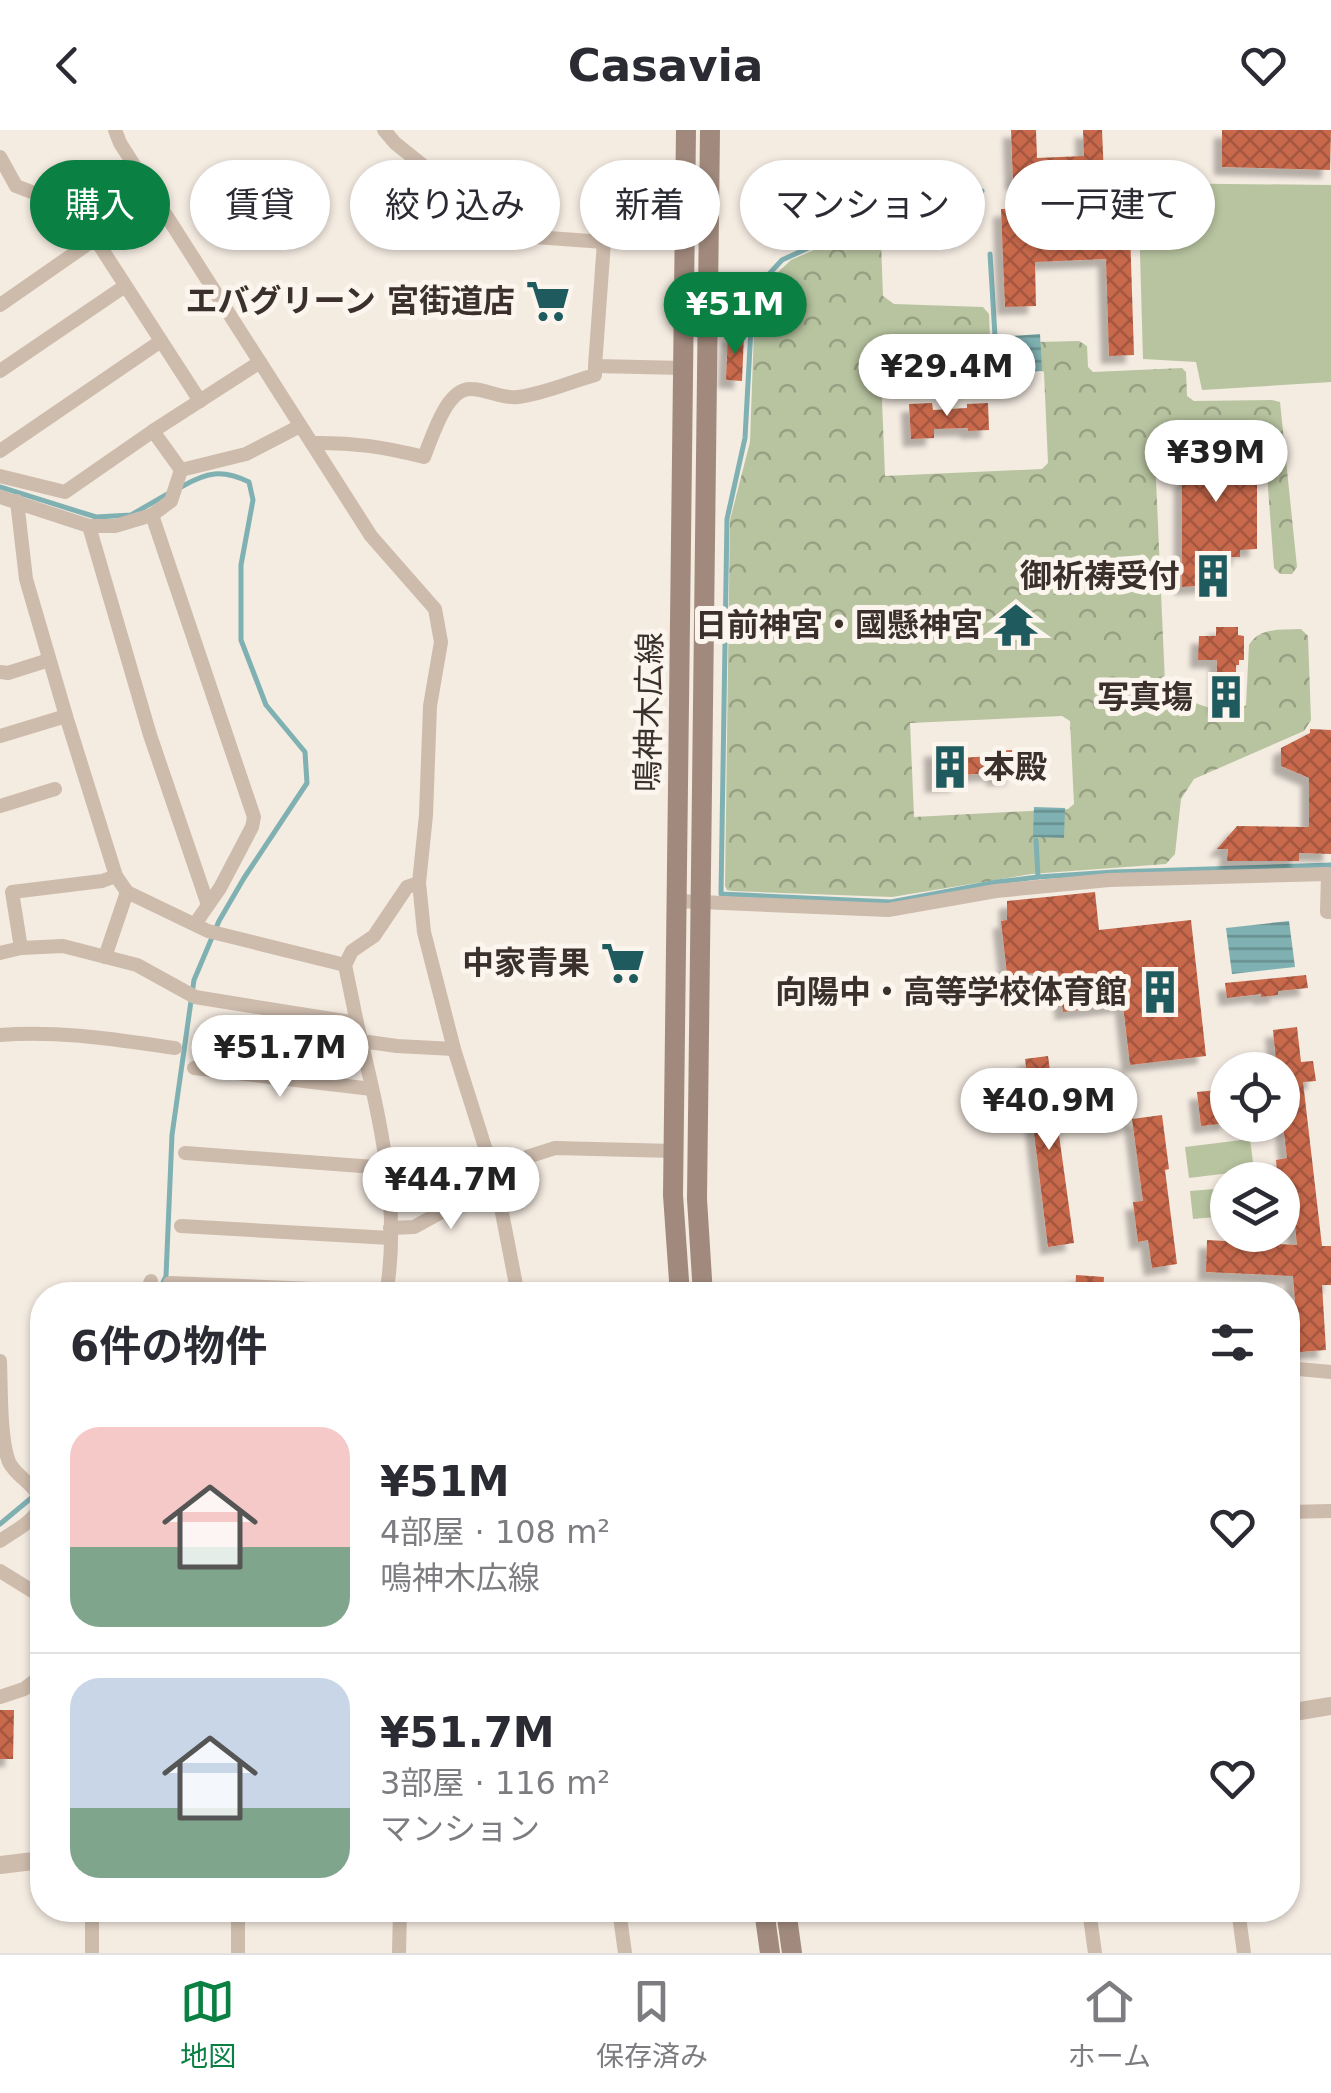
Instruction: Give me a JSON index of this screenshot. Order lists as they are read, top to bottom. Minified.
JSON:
{"streets":{"main road":["鳴神木広線"]},"places":{"supermarket":["エバグリーン 宮街道店","中家青果"],"building":["御祈祷受付","写真塲","本殿","向陽中・高等学校体育館"],"temple":["日前神宮・國懸神宮"]},"page":{"header":"Casavia","chip":["購入","賃貸","絞り込み","新着","マンション","一戸建て"],"price":["¥51M","¥29.4M","¥39M","¥51.7M","¥40.9M","¥44.7M"],"heading":"6件の物件","list":[{"name":"¥51M","note":"4部屋 · 108 m² · 鳴神木広線"},{"name":"¥51.7M","note":"3部屋 · 116 m² · マンション"}],"tabs":["地図","保存済み","ホーム"]}}
